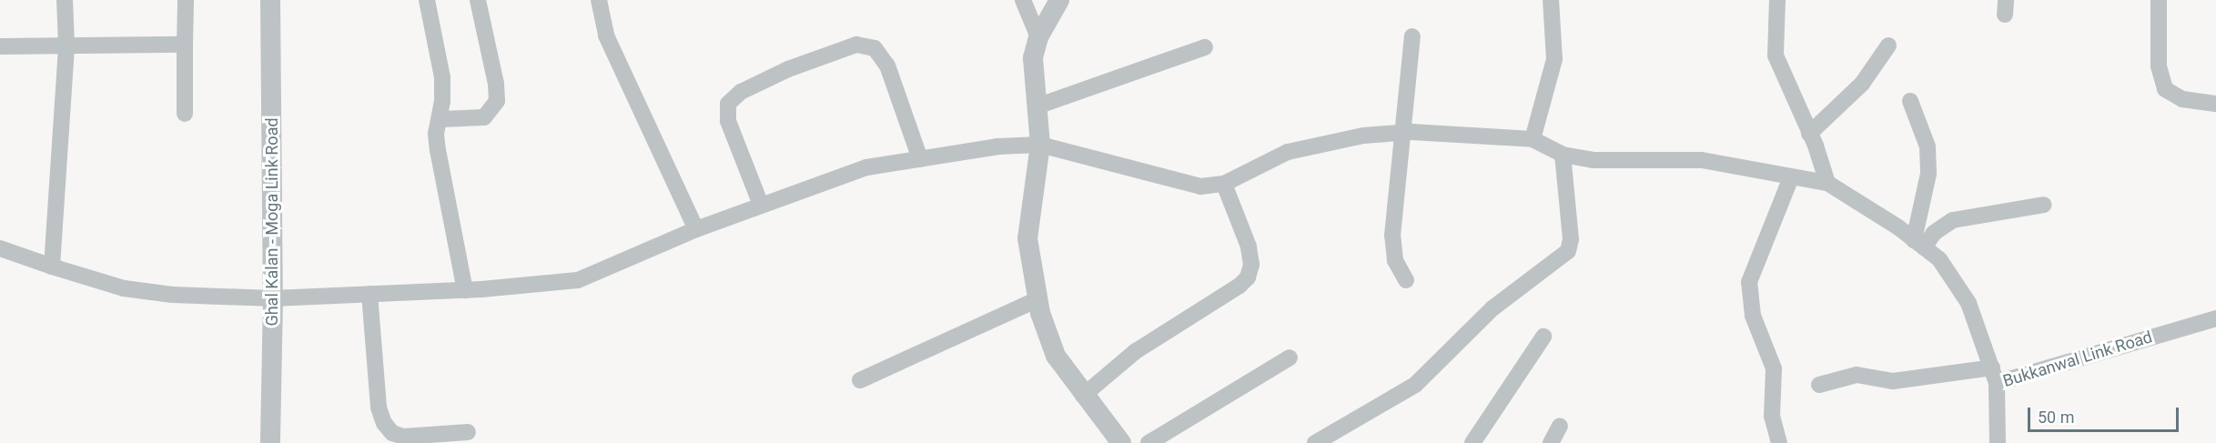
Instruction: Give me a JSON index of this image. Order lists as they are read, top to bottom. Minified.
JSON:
{"streets":{"street":["Ghal Kalan - Moga Link Road","Bukkanwal Link Road"]},"scale_bar":"50 m"}
